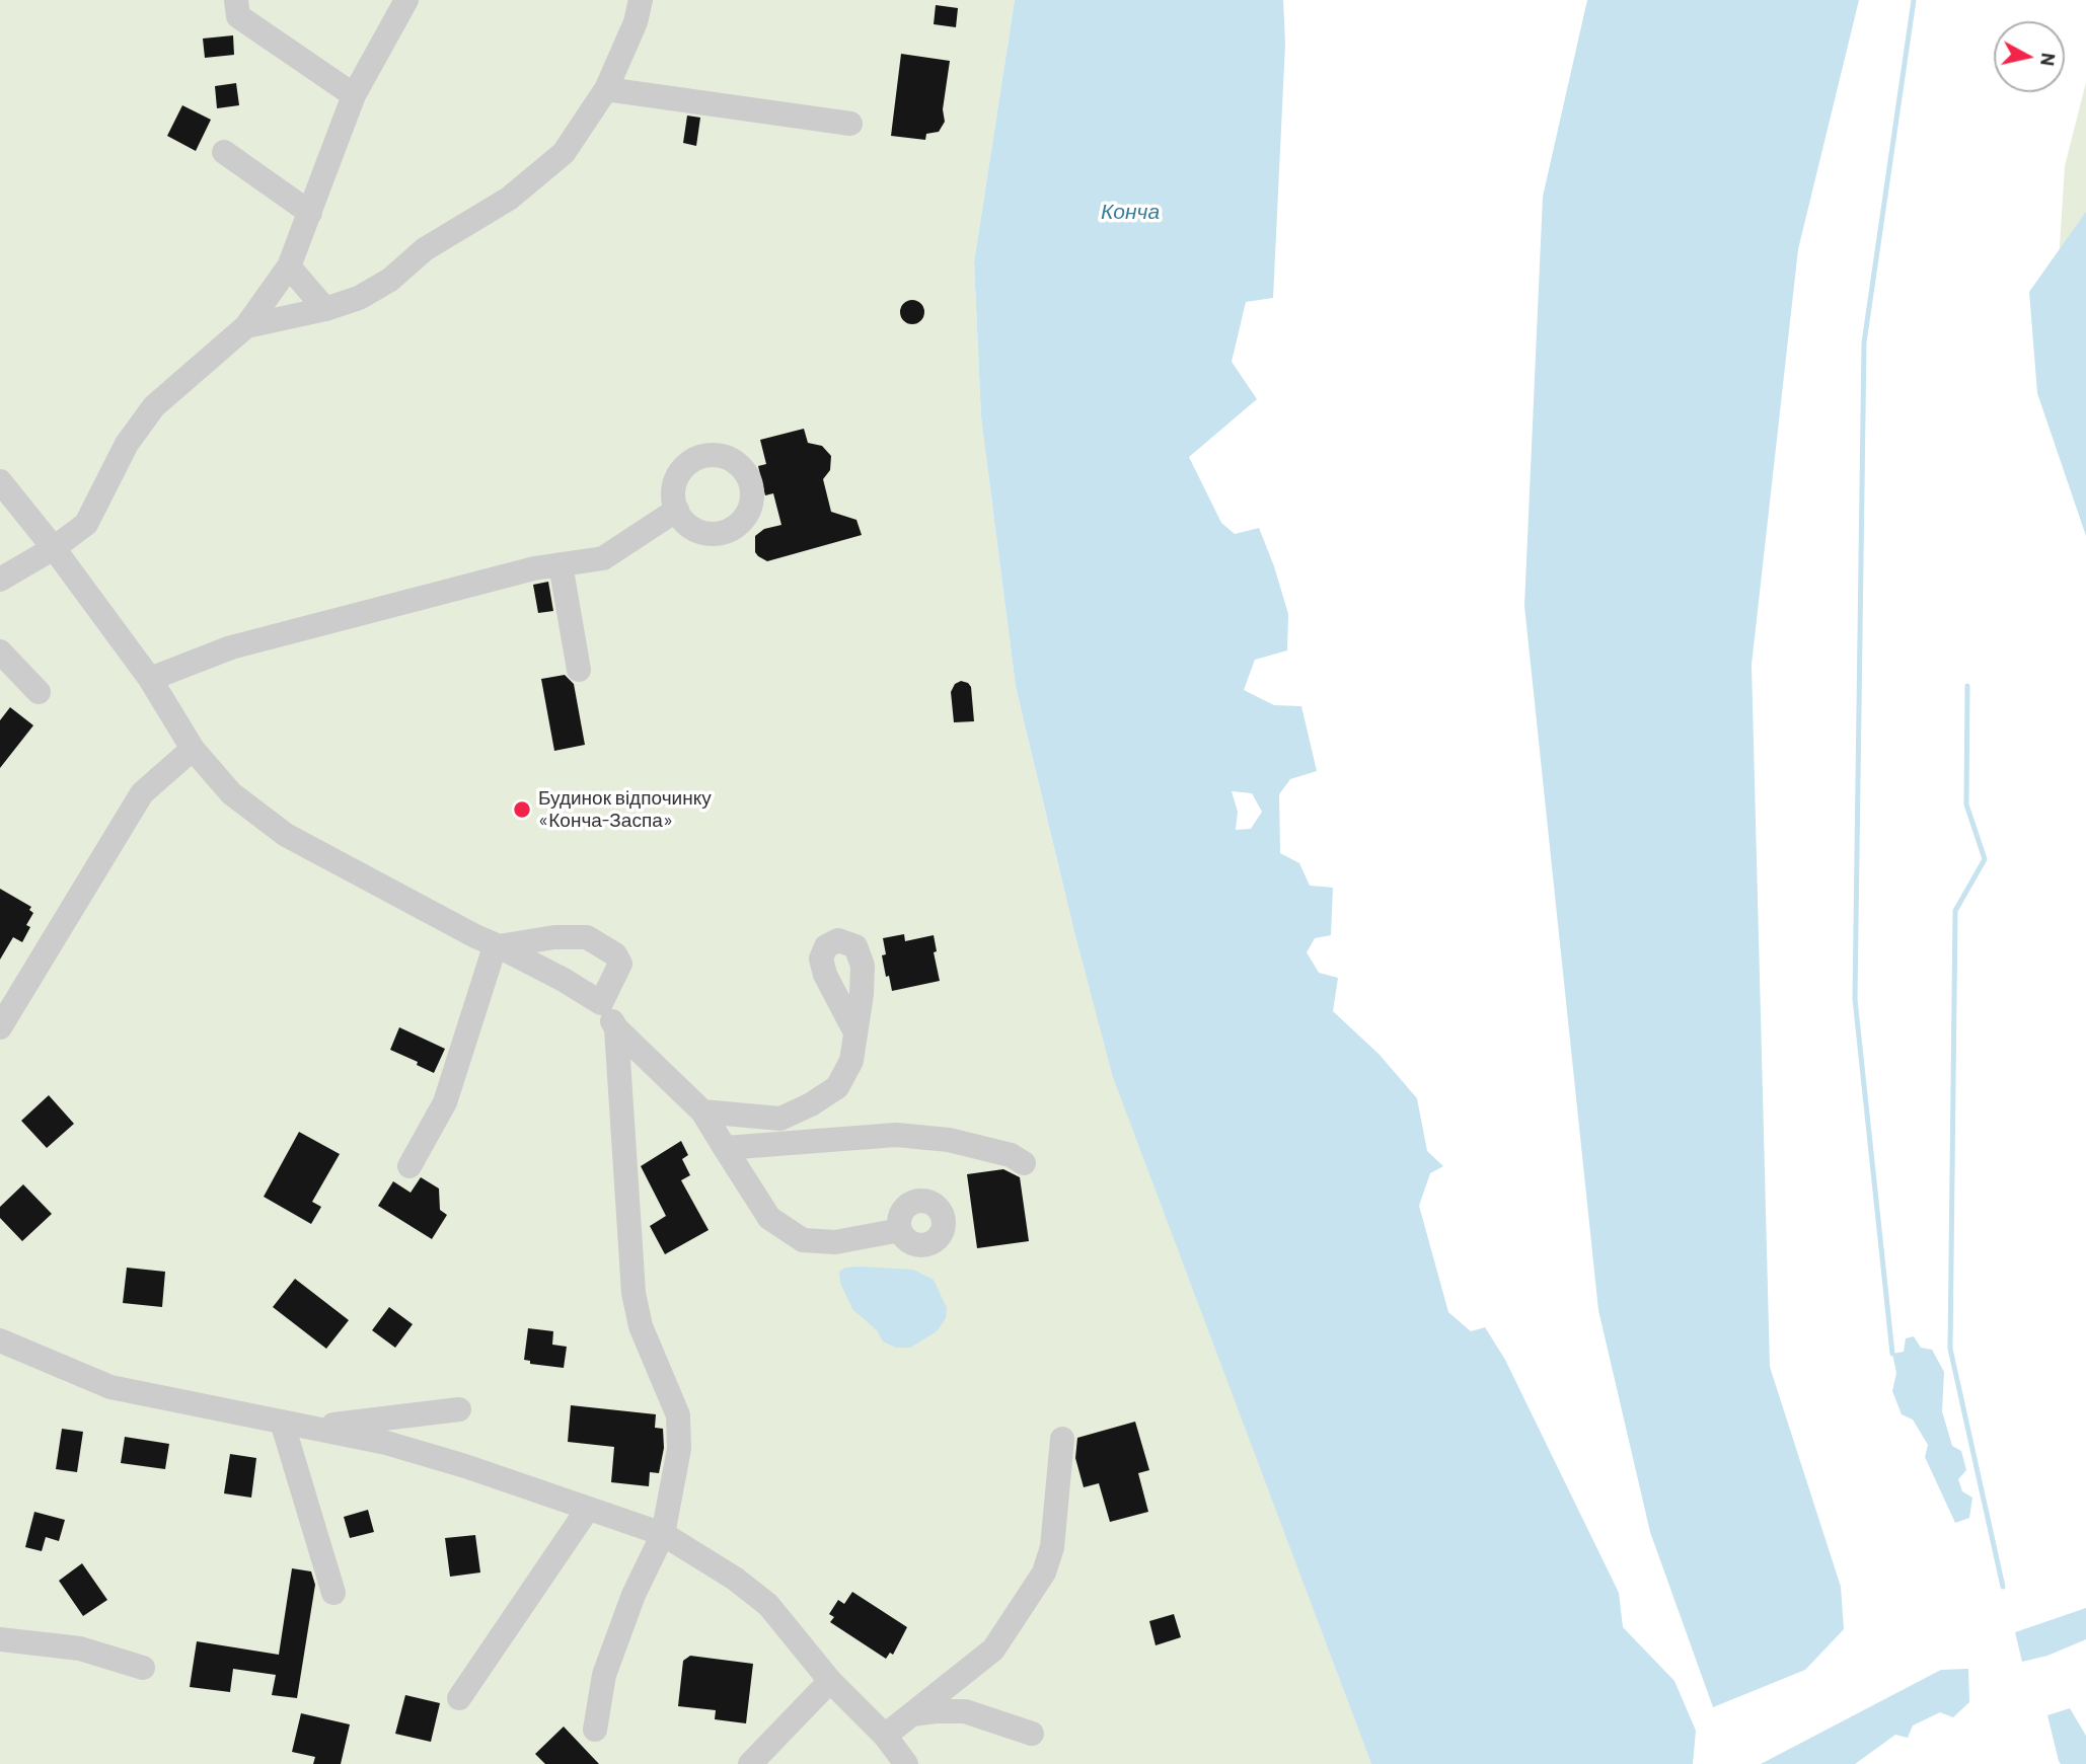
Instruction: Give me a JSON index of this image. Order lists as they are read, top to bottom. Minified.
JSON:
{"water":["Конча"],"places":["Будинок відпочинку «Конча-Заспа»"],"north":"right"}
